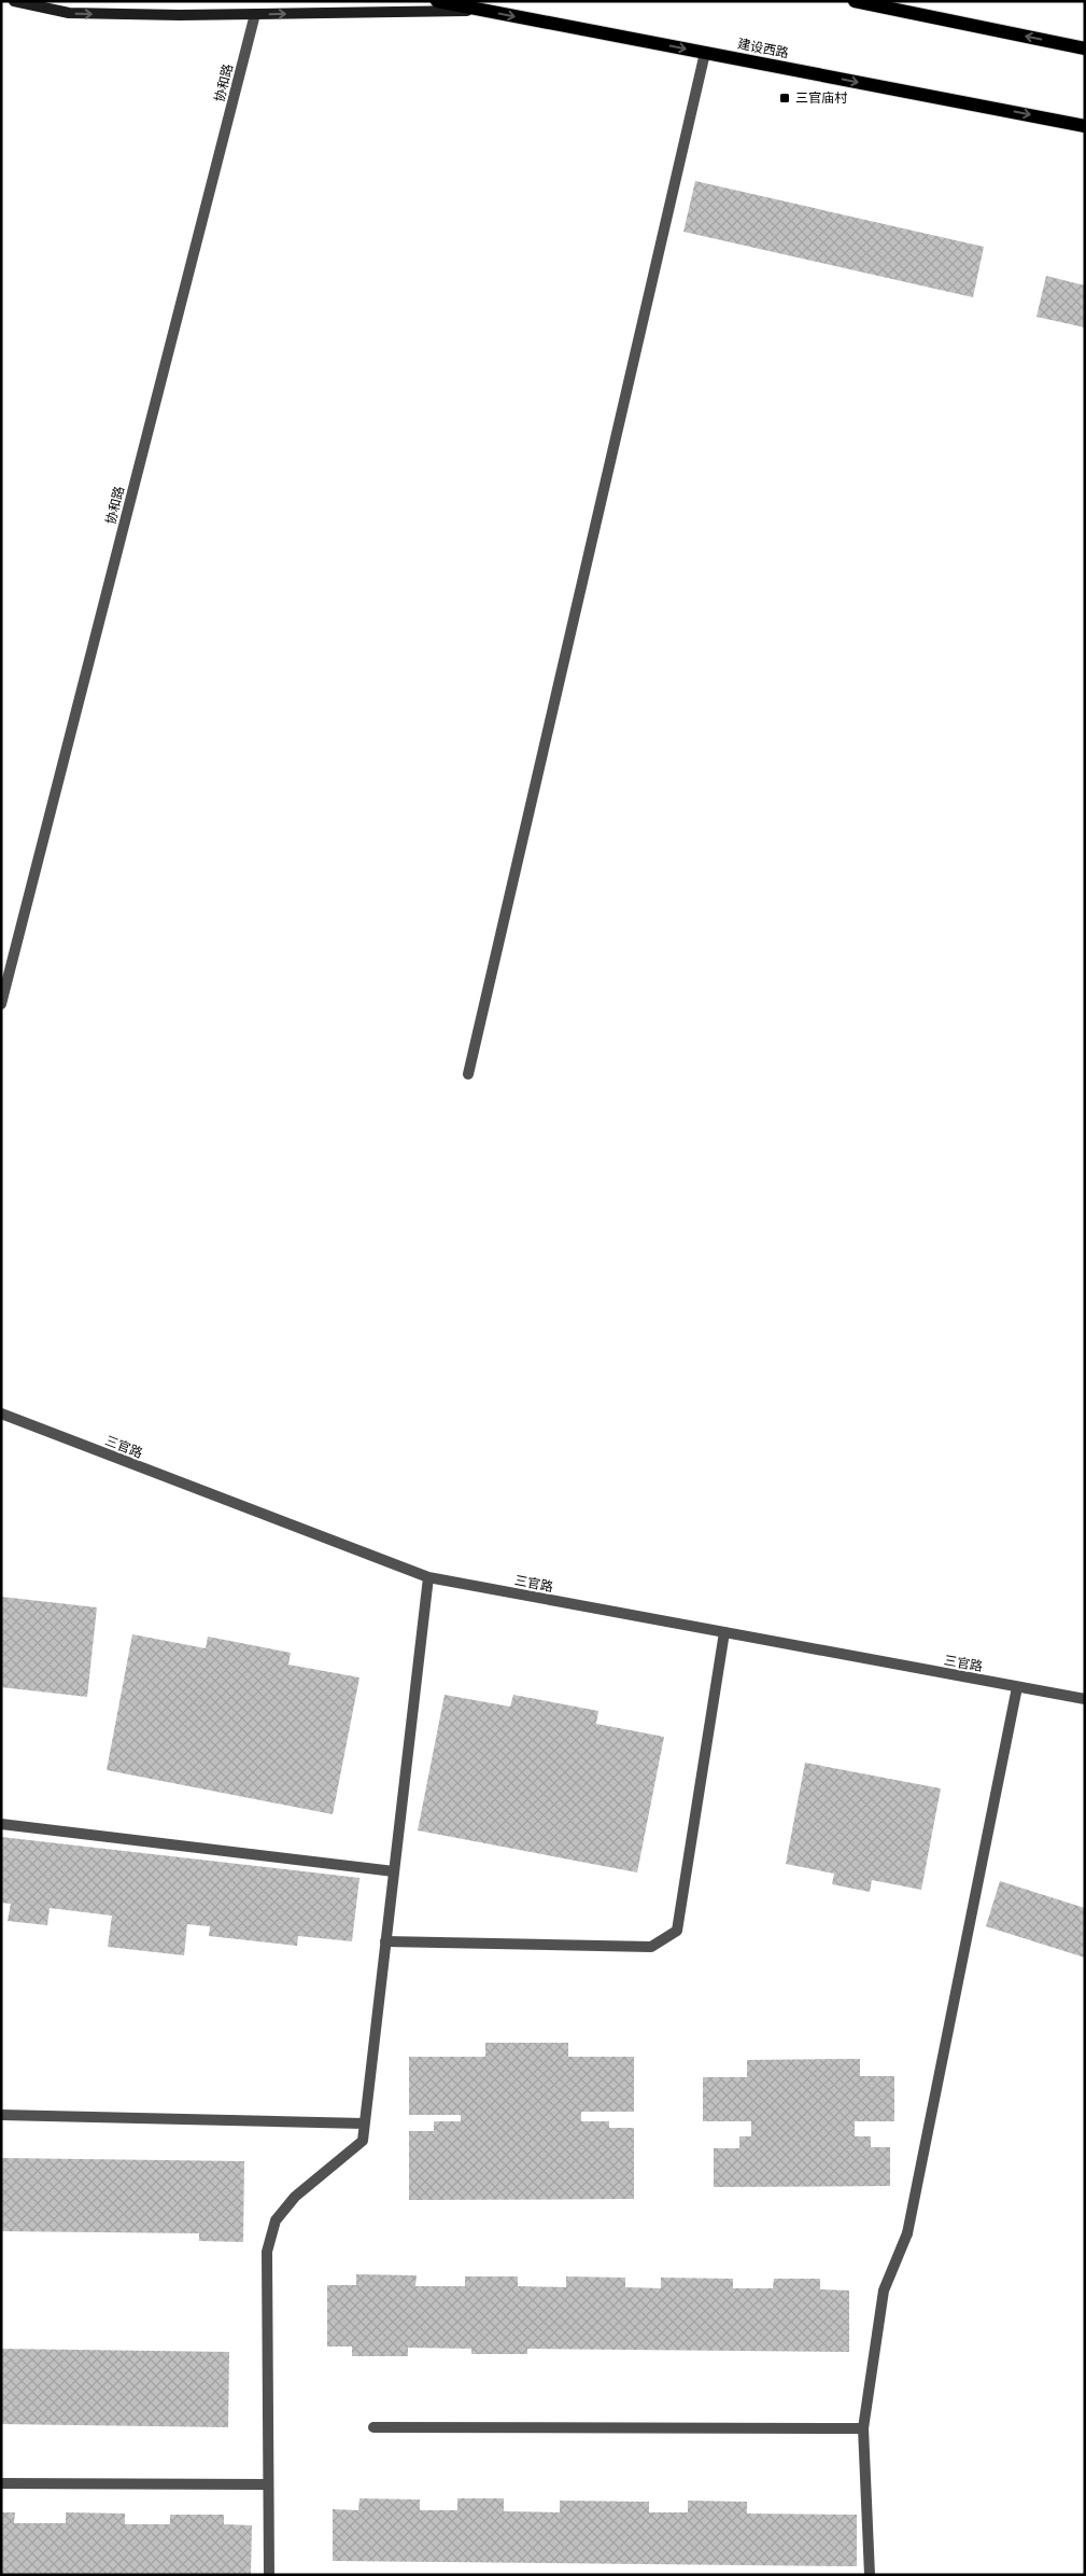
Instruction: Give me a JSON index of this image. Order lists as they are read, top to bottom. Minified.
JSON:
{"streets":{"main road":["建设西路"],"street":["协和路","三官路"]},"places":{"transit":["三官庙村"]}}
